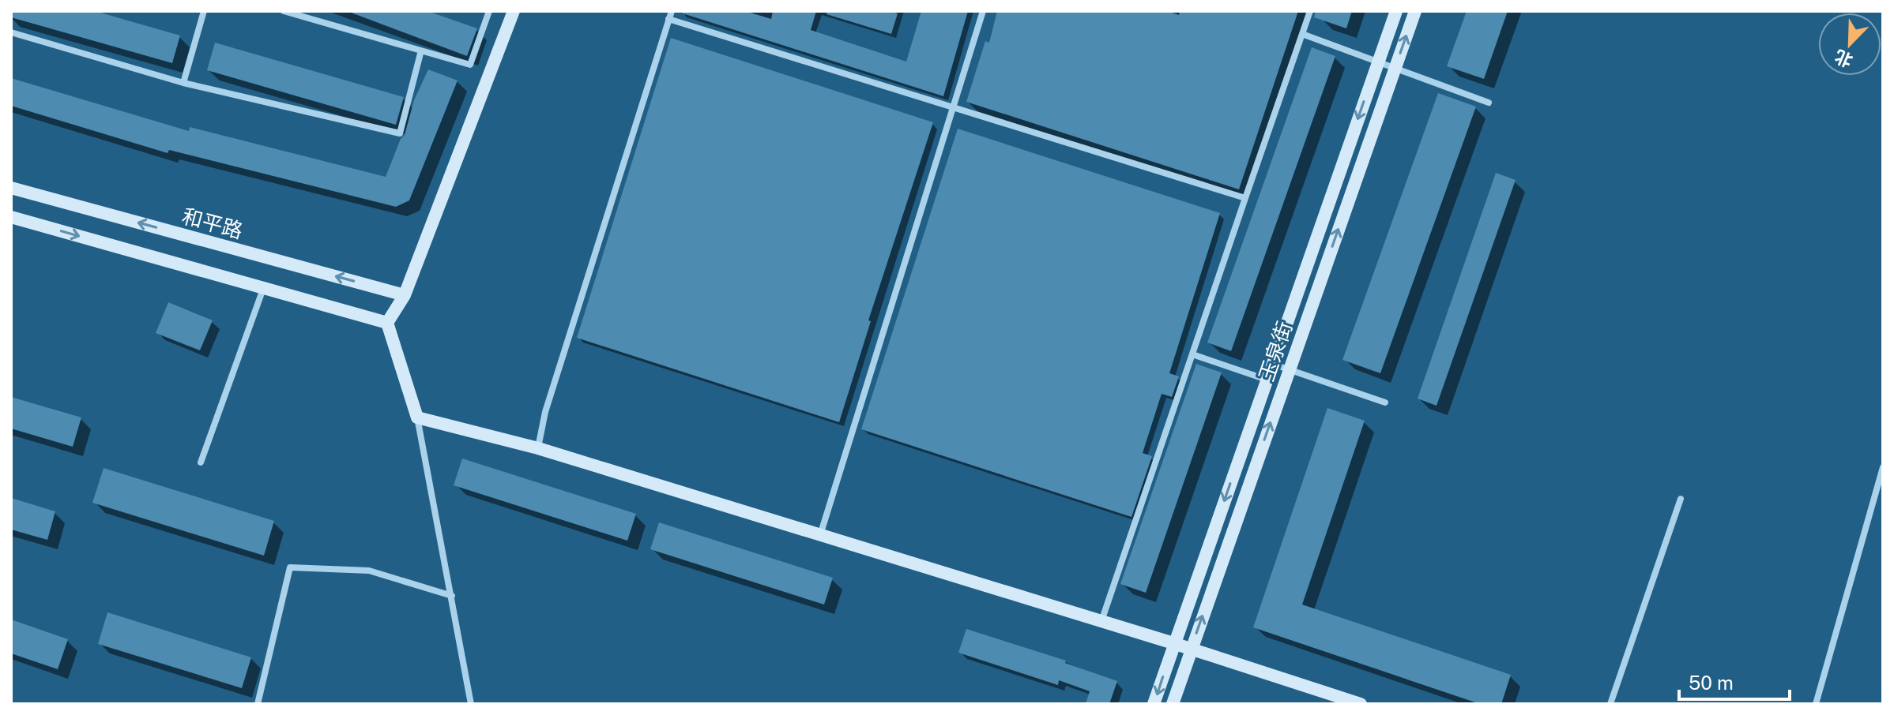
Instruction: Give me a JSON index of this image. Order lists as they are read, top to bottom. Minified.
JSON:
{"streets":{"street":["和平路","玉泉街"]},"scale_bar":"50 m","north":"bottom left"}
